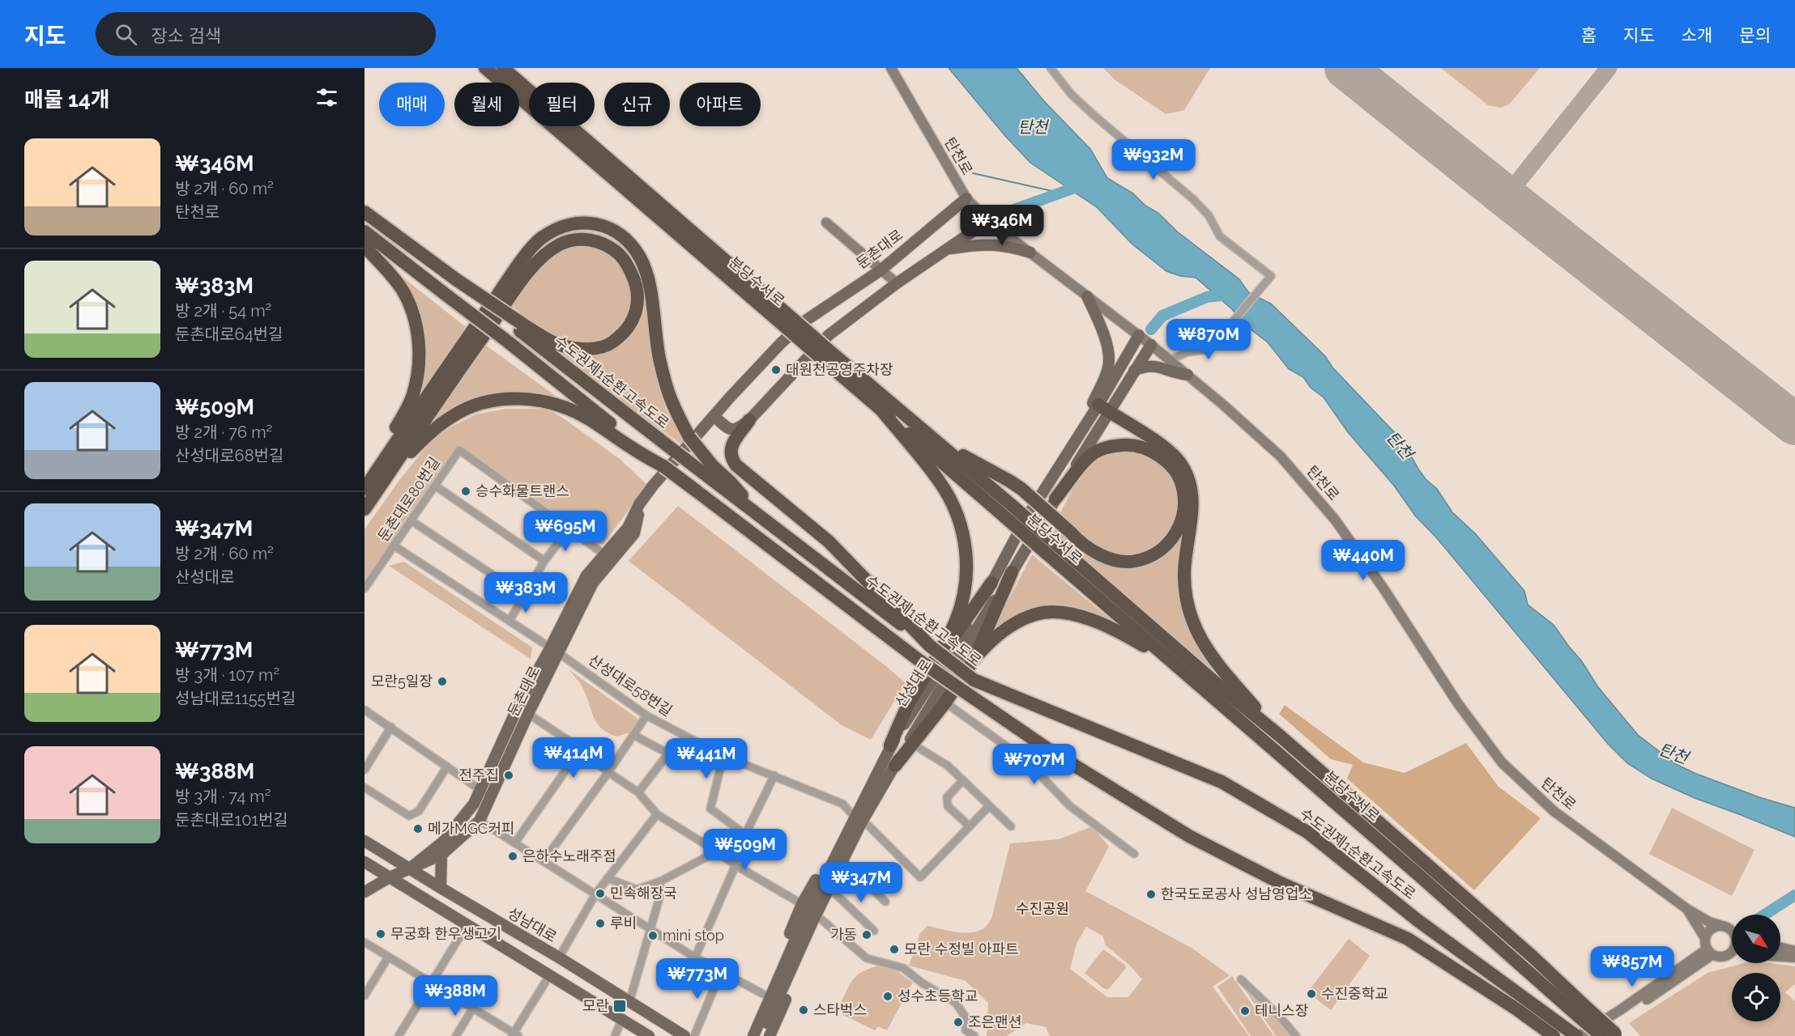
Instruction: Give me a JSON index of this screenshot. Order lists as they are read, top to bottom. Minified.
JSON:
{"streets":{"highway":["분당수서로","수도권제1순환고속도로"],"main road":["탄천로","둔촌대로","산성대로","성남대로"],"street":["둔촌대로80번길","산성대로58번길"]},"crossings":[["탄천로","둔촌대로"],["탄천로","산성대로"],["둔촌대로","분당수서로"],["둔촌대로","산성대로58번길"],["둔촌대로","성남대로"],["둔촌대로80번길","산성대로58번길"],["산성대로","산성대로58번길"]],"water":["탄천"],"parks":["수진공원"],"places":{"other":["대원천공영주차장","승수화물트랜스","모란5일장","전주집","메가MGC커피","은하수노래주점","민속해장국","한국도로공사 성남영업소","루비","무궁화 한우생고기","가동","mini stop","모란 수정빌 아파트","수진중학교","성수초등학교","스타벅스","테니스장","조은맨션"],"transit":["모란"]},"north":"bottom right","page":{"header":"지도","search":"장소 검색","nav":["홈","지도","소개","문의"],"heading":"매물 14개","chip":["매매","월세","필터","신규","아파트"],"list":[{"name":"₩346M","note":"방 2개 · 60 m² · 탄천로"},{"name":"₩383M","note":"방 2개 · 54 m² · 둔촌대로64번길"},{"name":"₩509M","note":"방 2개 · 76 m² · 산성대로68번길"},{"name":"₩347M","note":"방 2개 · 60 m² · 산성대로"},{"name":"₩773M","note":"방 3개 · 107 m² · 성남대로1155번길"},{"name":"₩388M","note":"방 3개 · 74 m² · 둔촌대로101번길"}],"price":["₩932M","₩346M","₩870M","₩695M","₩440M","₩383M","₩414M","₩441M","₩707M","₩509M","₩347M","₩857M","₩773M","₩388M"]}}
